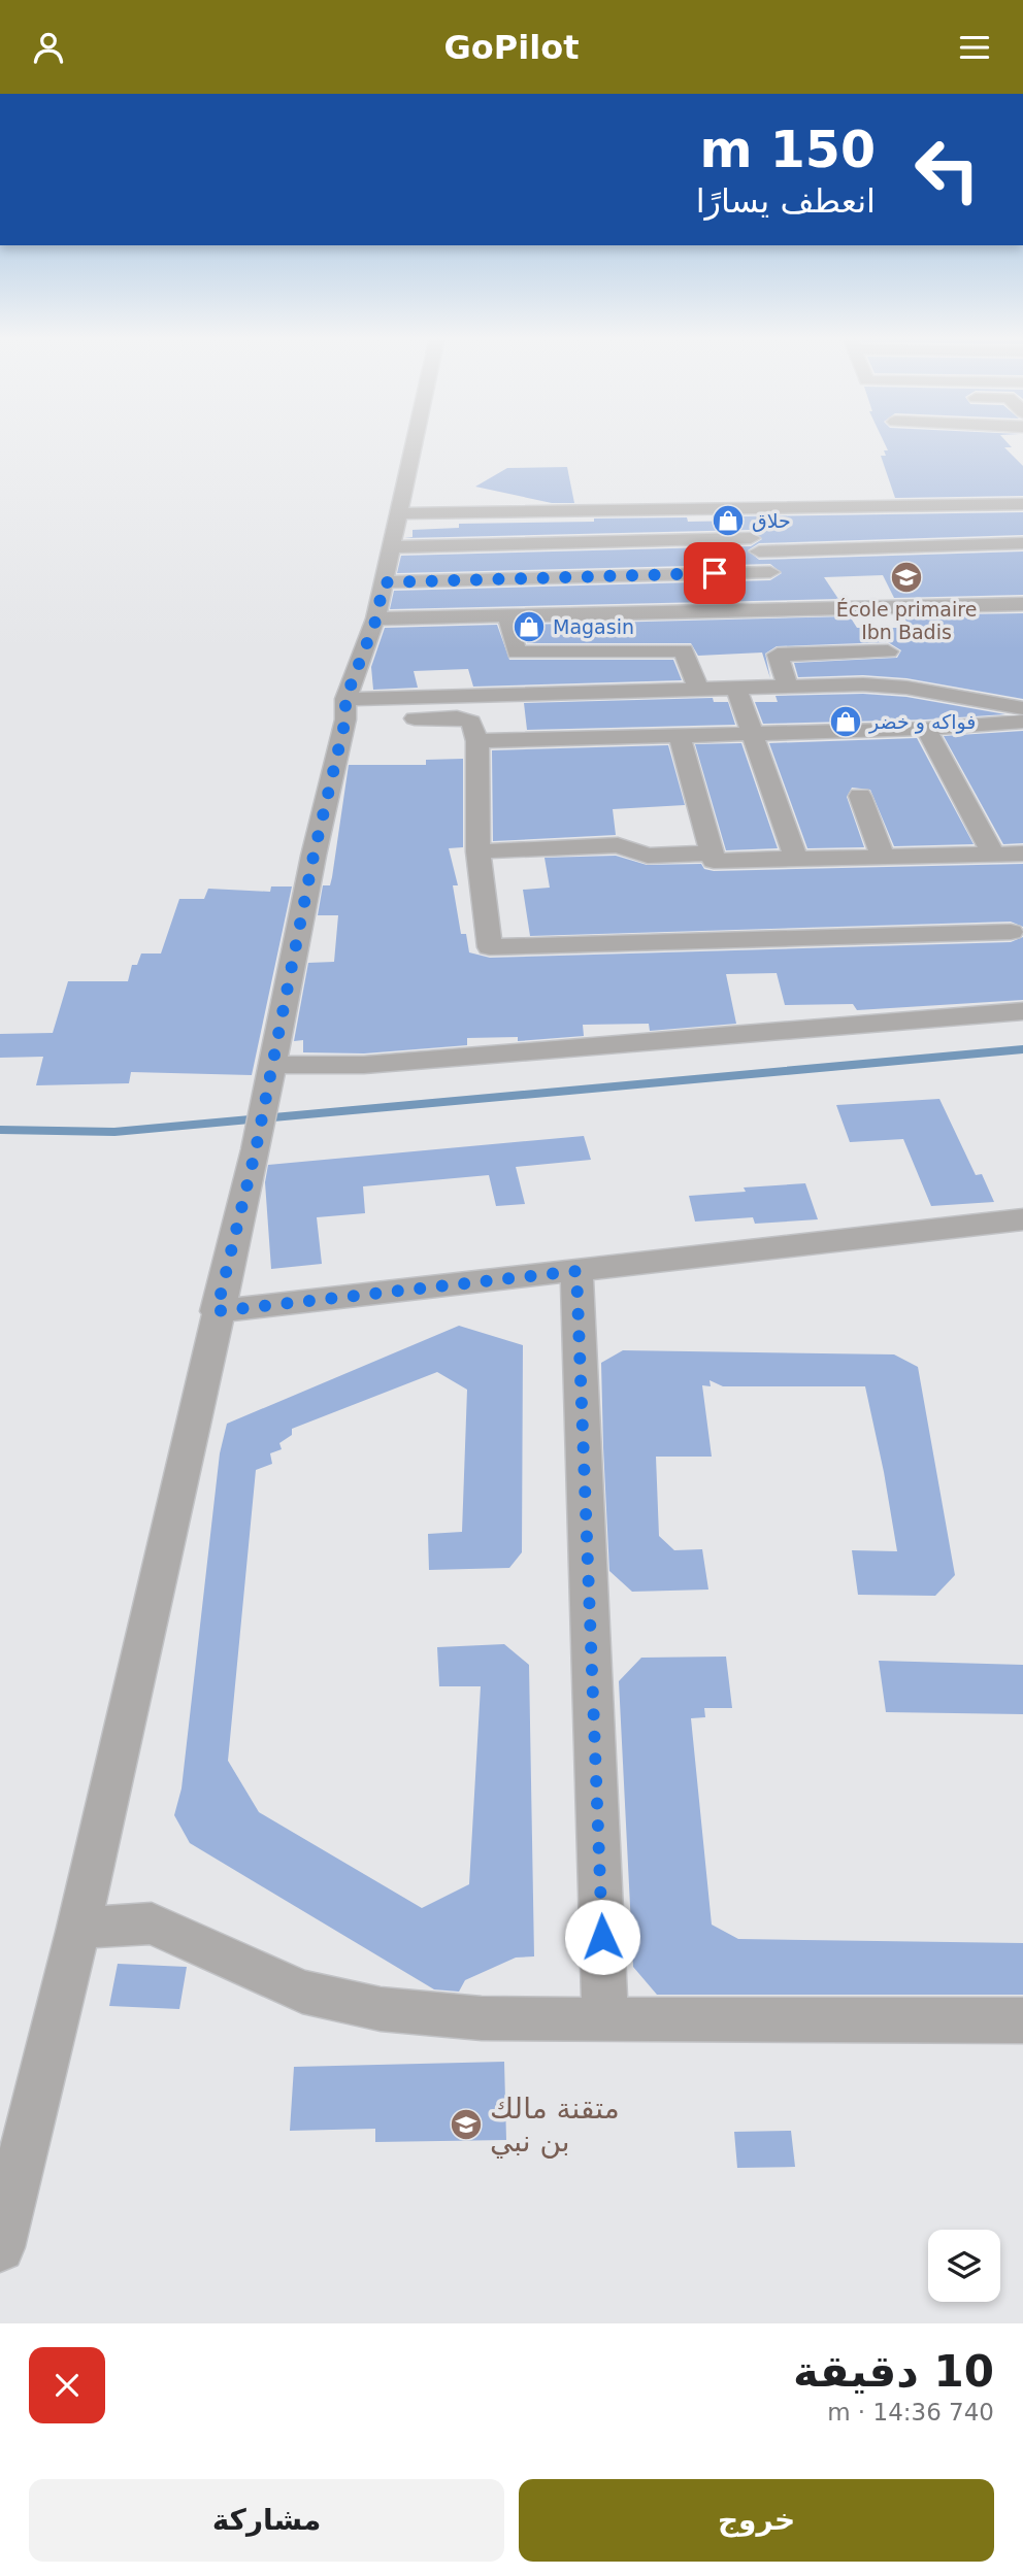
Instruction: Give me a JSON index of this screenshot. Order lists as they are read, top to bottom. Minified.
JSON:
{"places":{"shop":["حلاق","Magasin","فواكه و خضر"],"school or university":["École primaire Ibn Badis","متقنة مالك بن نبي"]},"page":{"header":"GoPilot","turn":["150 m","انعطف يسارًا"],"heading":["10 دقيقة","740 m · 14:36"],"buttons":["خروج","مشاركة"]}}
